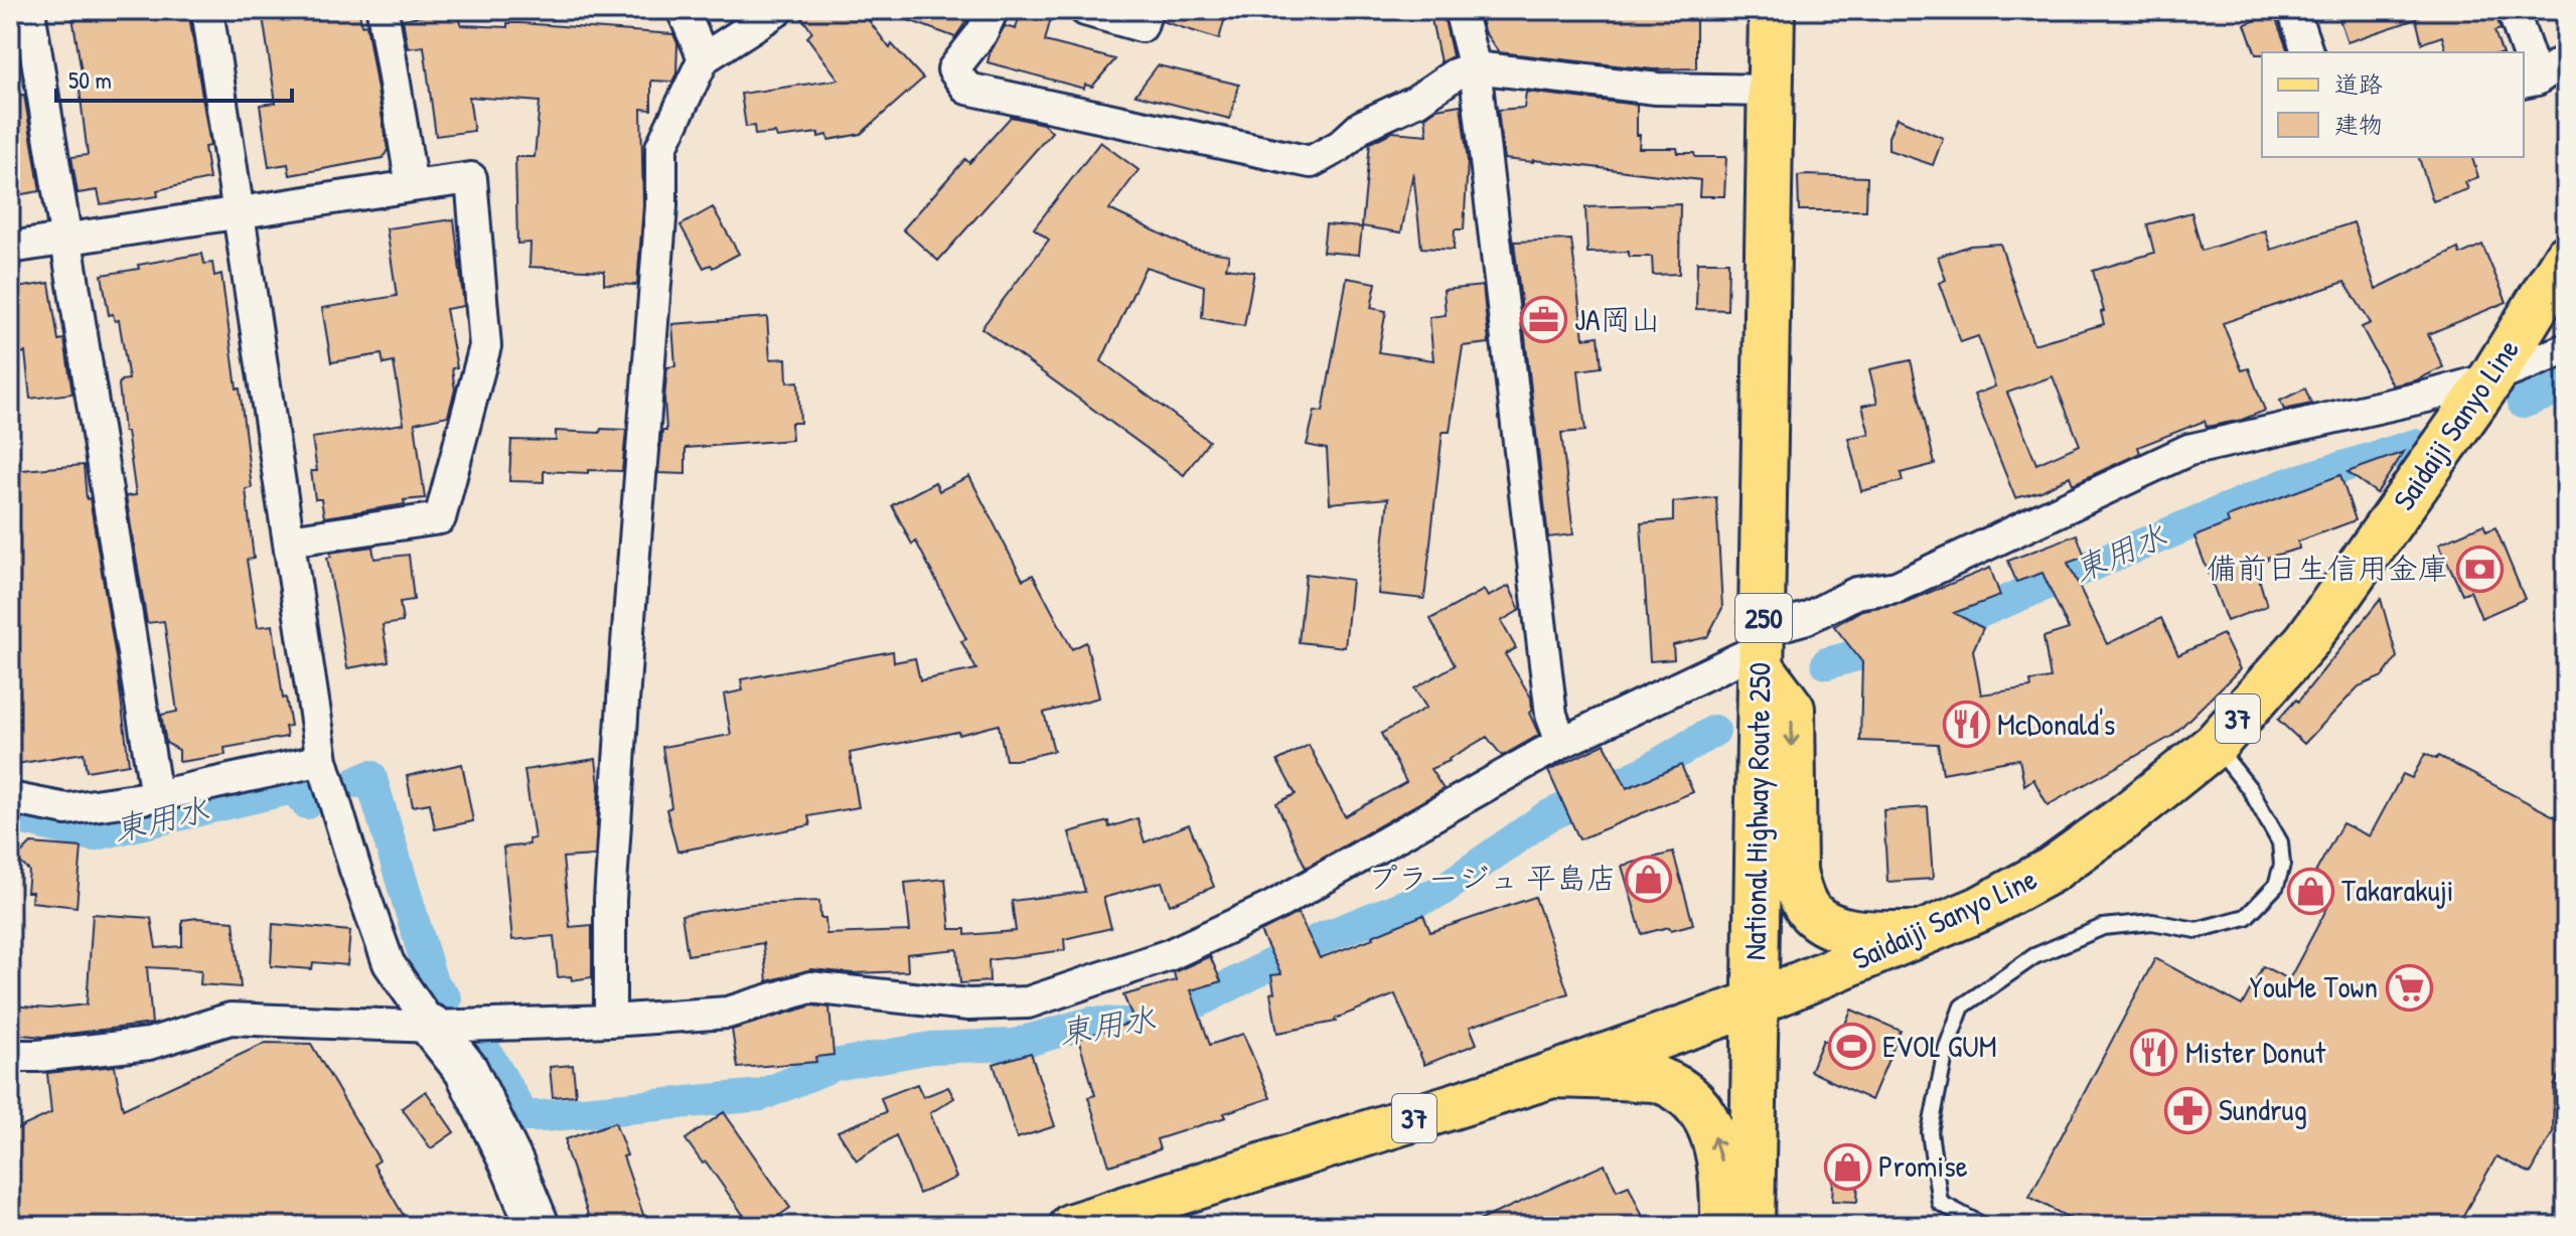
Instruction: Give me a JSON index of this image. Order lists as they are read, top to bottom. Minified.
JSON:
{"streets":{"main road":["Saidaiji Sanyo Line","250","37","National Highway Route 250"]},"crossings":[["Saidaiji Sanyo Line","250"],["Saidaiji Sanyo Line","National Highway Route 250"],["250","National Highway Route 250"]],"water":["東用水"],"places":{"office":["JA岡山"],"bank":["備前日生信用金庫"],"restaurant":["McDonald's","Mister Donut"],"shop":["プラージュ 平島店","Takarakuji","Promise"],"supermarket":["YouMe Town"],"sports":["EVOL GUM"],"pharmacy":["Sundrug"]},"legend":["道路","建物"],"scale_bar":"50 m"}
